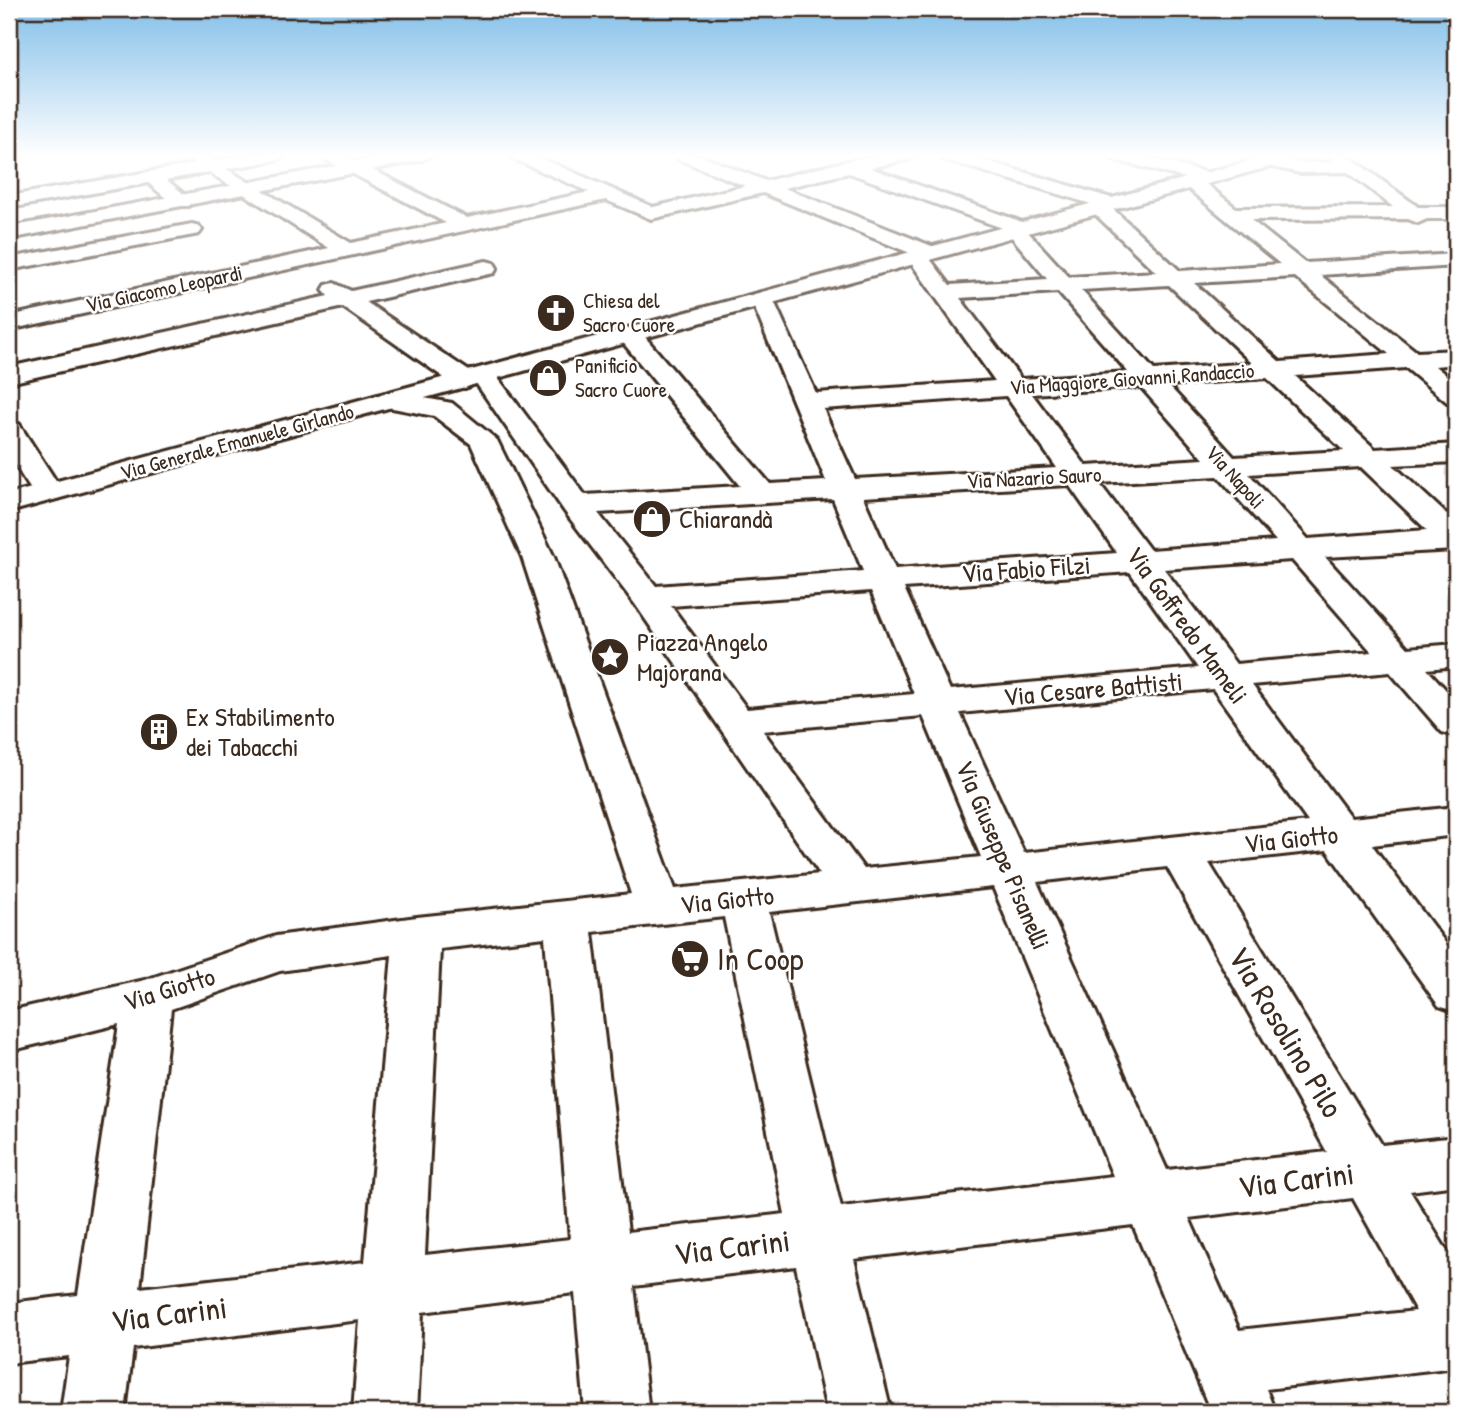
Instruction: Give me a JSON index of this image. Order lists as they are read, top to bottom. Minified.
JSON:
{"streets":{"street":["Via Giacomo Leopardi","Via Maggiore Giovanni Randaccio","Via Generale Emanuele Girlando","Via Napoli","Via Nazario Sauro","Via Fabio Filzi","Via Goffredo Mameli","Via Cesare Battisti","Via Giotto","Via Giuseppe Pisanelli","Via Rosolino Pilo","Via Carini"]},"crossings":[["Via Maggiore Giovanni Randaccio","Via Napoli"],["Via Maggiore Giovanni Randaccio","Via Goffredo Mameli"],["Via Maggiore Giovanni Randaccio","Via Giuseppe Pisanelli"],["Via Generale Emanuele Girlando","Via Napoli"],["Via Generale Emanuele Girlando","Via Goffredo Mameli"],["Via Generale Emanuele Girlando","Via Giuseppe Pisanelli"],["Via Napoli","Via Nazario Sauro"],["Via Napoli","Via Fabio Filzi"],["Via Napoli","Via Cesare Battisti"],["Via Nazario Sauro","Via Goffredo Mameli"],["Via Nazario Sauro","Via Giuseppe Pisanelli"],["Via Fabio Filzi","Via Goffredo Mameli"],["Via Fabio Filzi","Via Giuseppe Pisanelli"],["Via Goffredo Mameli","Via Cesare Battisti"],["Via Goffredo Mameli","Via Giotto"],["Via Cesare Battisti","Via Giuseppe Pisanelli"],["Via Giotto","Via Giuseppe Pisanelli"],["Via Giotto","Via Rosolino Pilo"],["Via Giuseppe Pisanelli","Via Carini"],["Via Rosolino Pilo","Via Carini"]],"places":{"church":["Chiesa del Sacro Cuore"],"shop":["Panificio Sacro Cuore","Chiarandà"],"place":["Piazza Angelo Majorana"],"building":["Ex Stabilimento dei Tabacchi"],"supermarket":["In Coop"]}}
